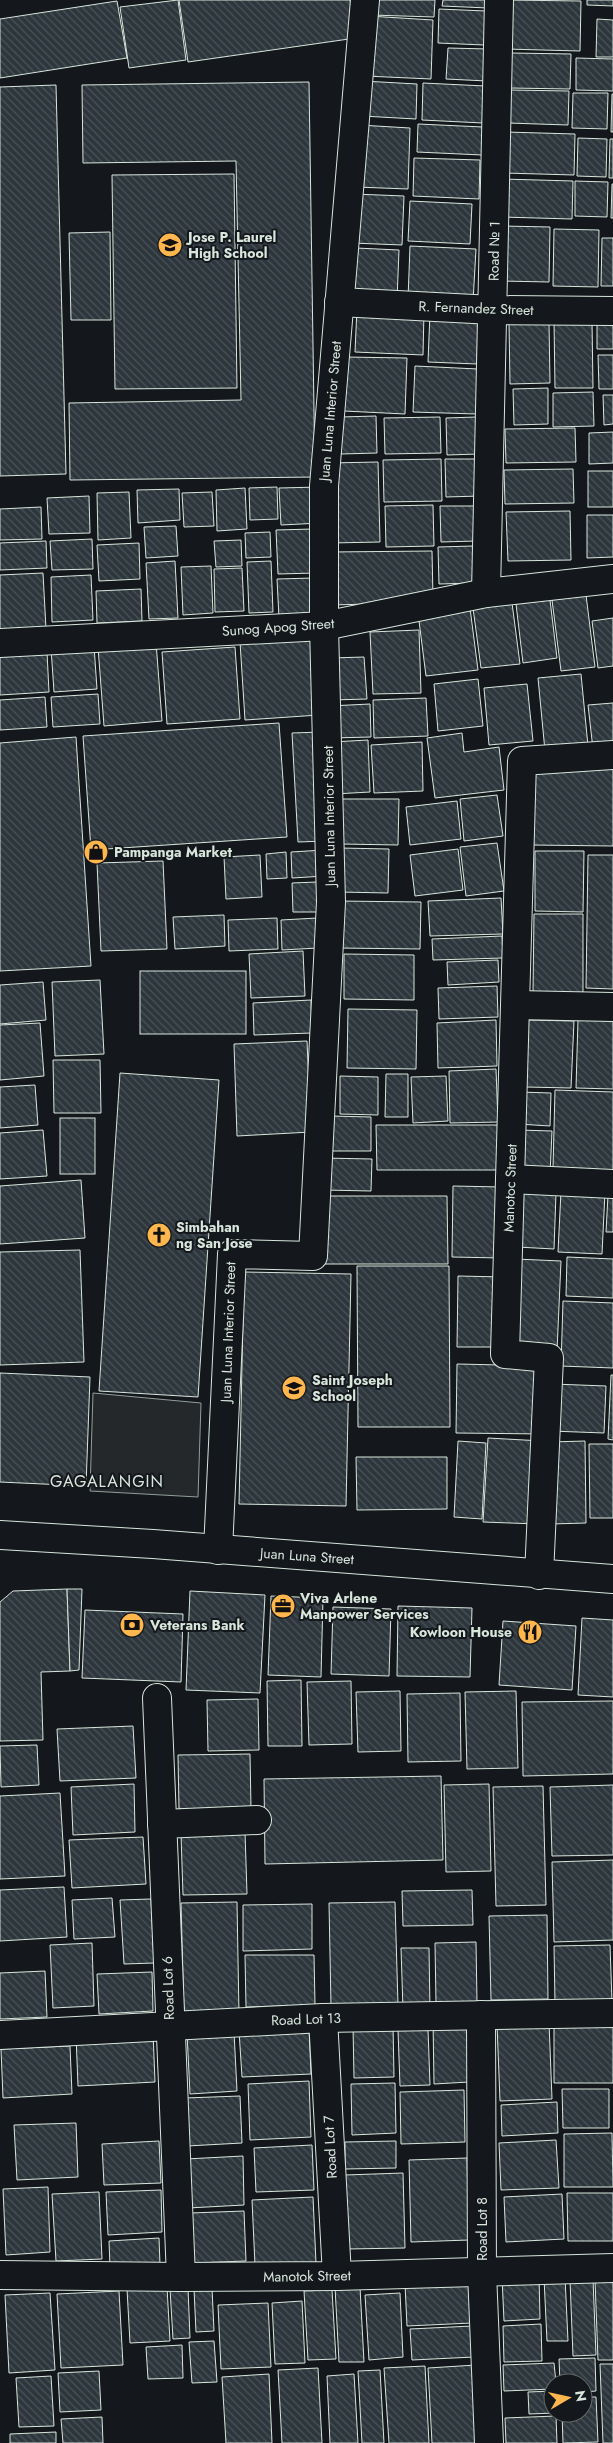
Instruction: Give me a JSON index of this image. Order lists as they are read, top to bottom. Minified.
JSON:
{"streets":{"street":["Road № 1","R. Fernandez Street","Juan Luna Interior Street","Sunog Apog Street","Manotoc Street","Juan Luna Street","Road Lot 6","Road Lot 13","Road Lot 7","Road Lot 8","Manotok Street"]},"crossings":[["Road № 1","R. Fernandez Street"],["Road № 1","Sunog Apog Street"],["R. Fernandez Street","Juan Luna Interior Street"],["Juan Luna Interior Street","Sunog Apog Street"],["Juan Luna Interior Street","Juan Luna Street"],["Manotoc Street","Juan Luna Street"],["Road Lot 6","Road Lot 13"],["Road Lot 6","Manotok Street"],["Road Lot 13","Road Lot 7"],["Road Lot 13","Road Lot 8"],["Road Lot 7","Manotok Street"],["Road Lot 8","Manotok Street"]],"districts":["GAGALANGIN"],"places":{"school or university":["Jose P. Laurel High School","Saint Joseph School"],"shop":["Pampanga Market"],"church":["Simbahan ng San Jose"],"office":["Viva Arlene Manpower Services"],"bank":["Veterans Bank"],"restaurant":["Kowloon House"]},"north":"right"}
